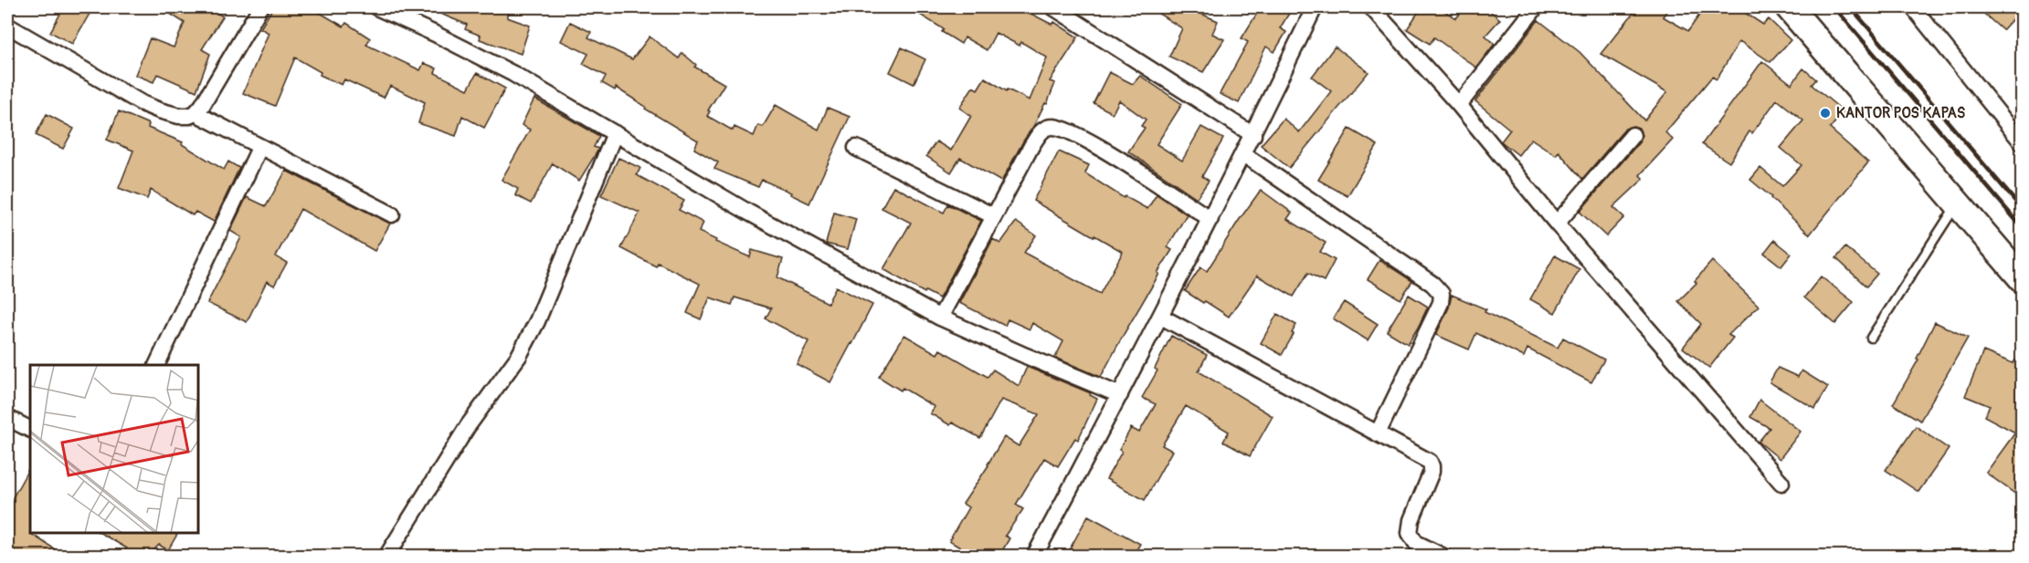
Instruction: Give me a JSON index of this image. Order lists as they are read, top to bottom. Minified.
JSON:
{"places":["KANTOR POS KAPAS"]}
